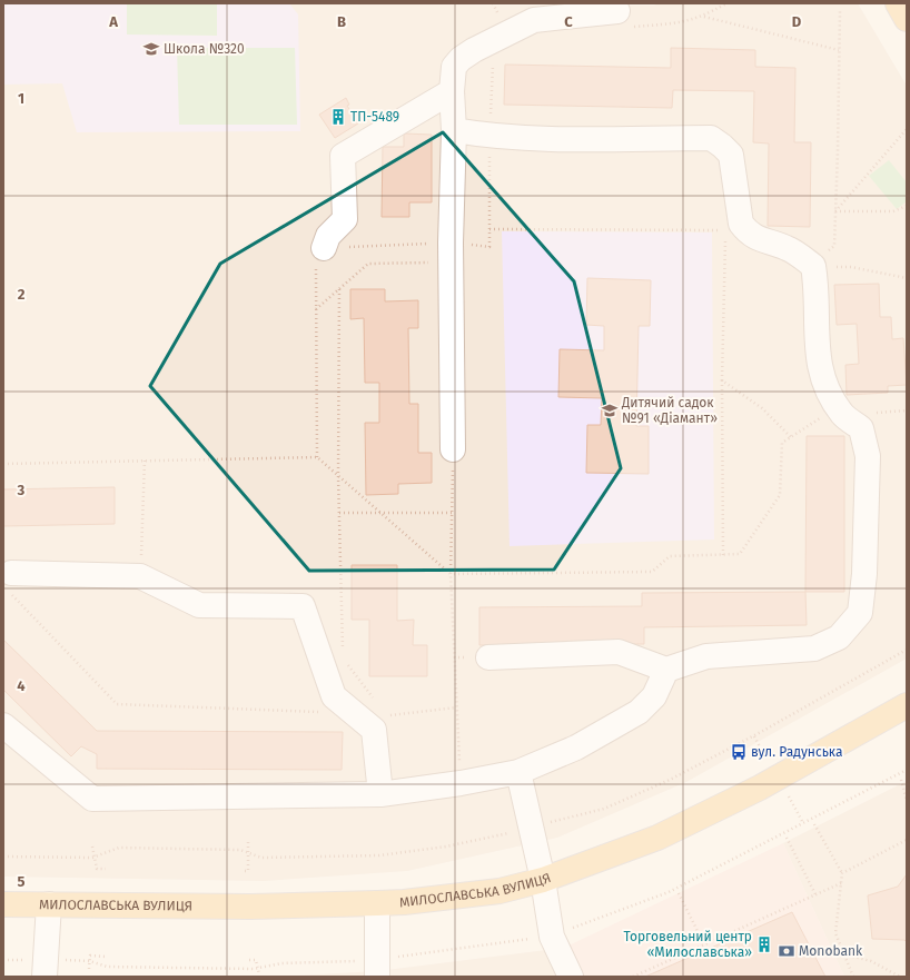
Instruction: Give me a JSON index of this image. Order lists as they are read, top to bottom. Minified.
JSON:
{"streets":{"main road":["МИЛОСЛАВСЬКА ВУЛИЦЯ"]},"places":{"school or university":["Школа №320","Дитячий садок №91 «Діамант»"],"building":["ТП-5489","Торговельний центр «Милославська»"],"bus stop":["вул. Радунська"],"bank":["Monobank"]},"grid":{"columns":["A","B","C","D"],"rows":["1","2","3","4","5"]}}
